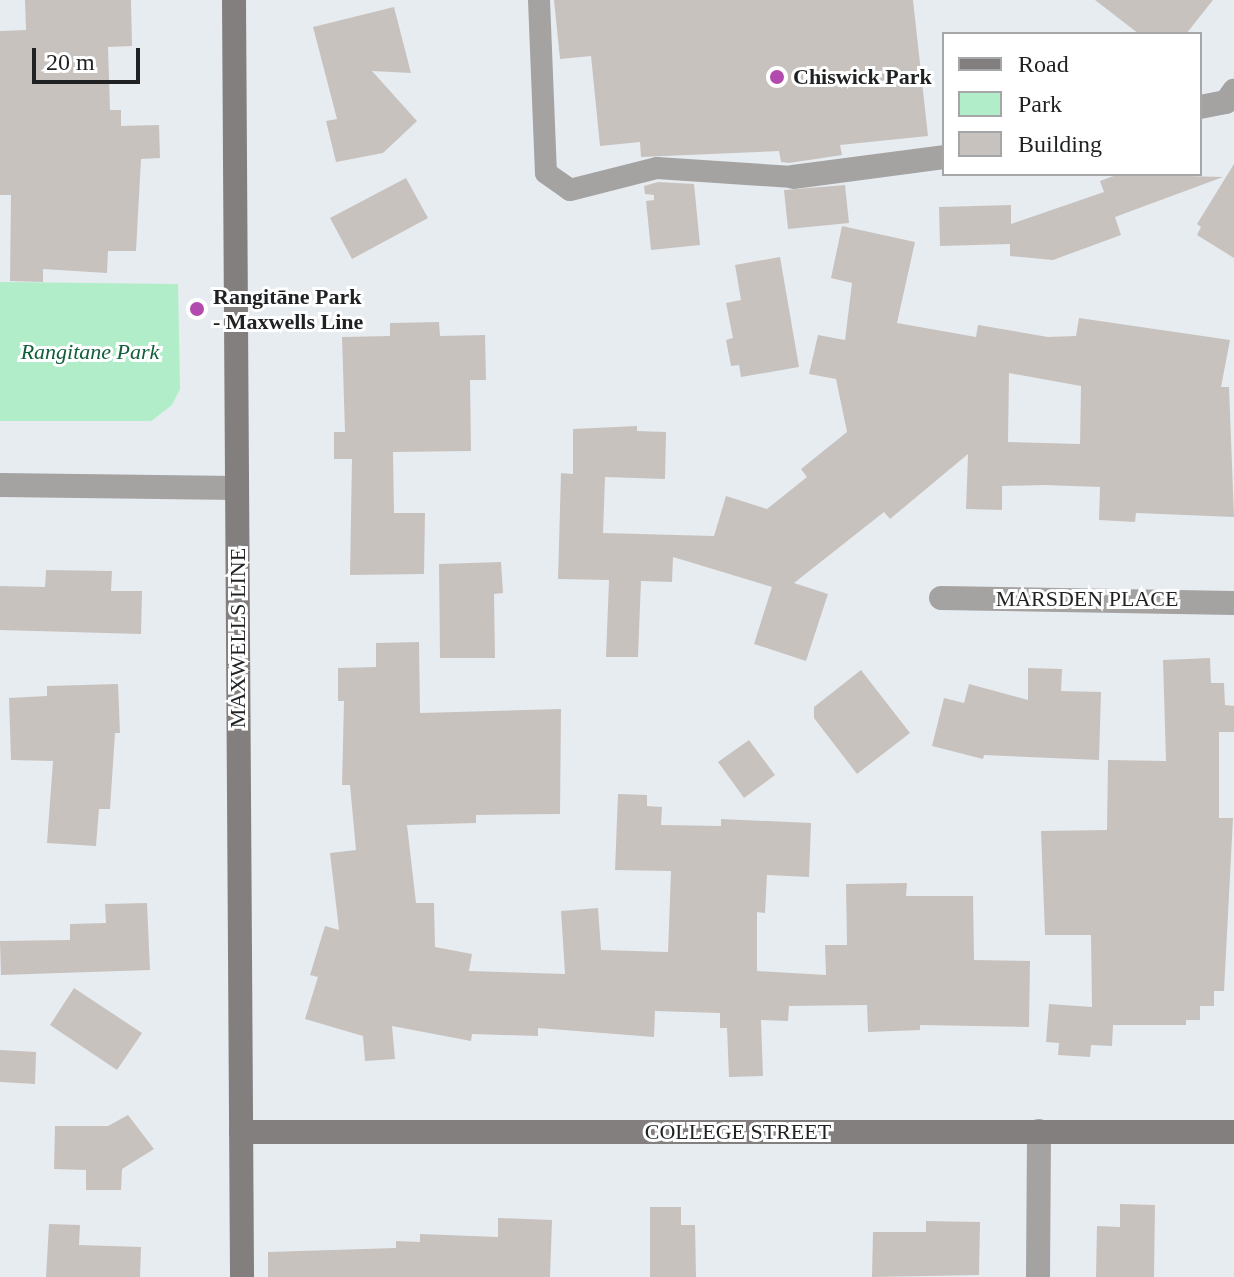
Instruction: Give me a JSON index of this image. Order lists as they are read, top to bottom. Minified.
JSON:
{"streets":{"main road":["MAXWELLS LINE","COLLEGE STREET"],"street":["MARSDEN PLACE"]},"crossings":[["MAXWELLS LINE","COLLEGE STREET"]],"parks":["Rangitane Park"],"places":["Chiswick Park","Rangitāne Park - Maxwells Line"],"legend":["Road","Park","Building"],"scale_bar":"20 m"}
